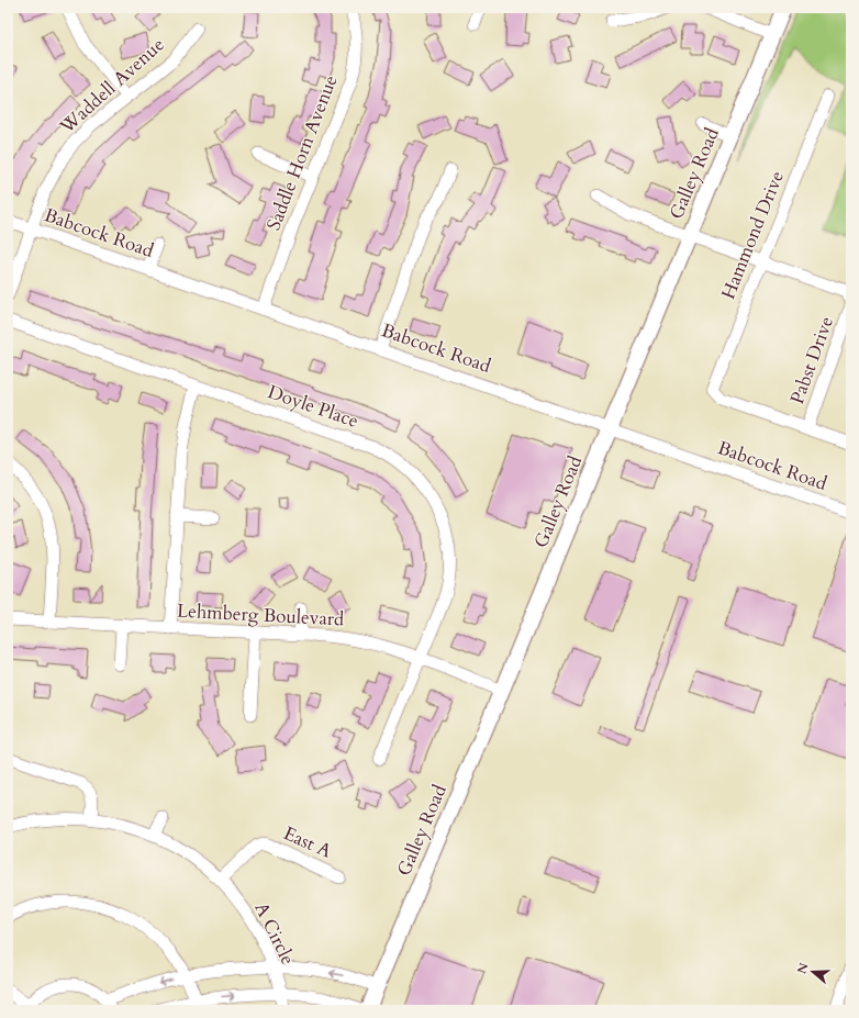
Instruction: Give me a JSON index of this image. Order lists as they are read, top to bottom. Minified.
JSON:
{"streets":{"main road":["Galley Road"],"street":["Waddell Avenue","Saddle Horn Avenue","Babcock Road","Hammond Drive","Pabst Drive","Doyle Place","Lehmberg Boulevard","East A","A Circle"]},"crossings":[["Waddell Avenue","Babcock Road"],["Saddle Horn Avenue","Babcock Road"],["Galley Road","Babcock Road"],["Galley Road","Lehmberg Boulevard"],["Hammond Drive","Pabst Drive"],["Doyle Place","Lehmberg Boulevard"],["East A","A Circle"]],"north":"left"}
